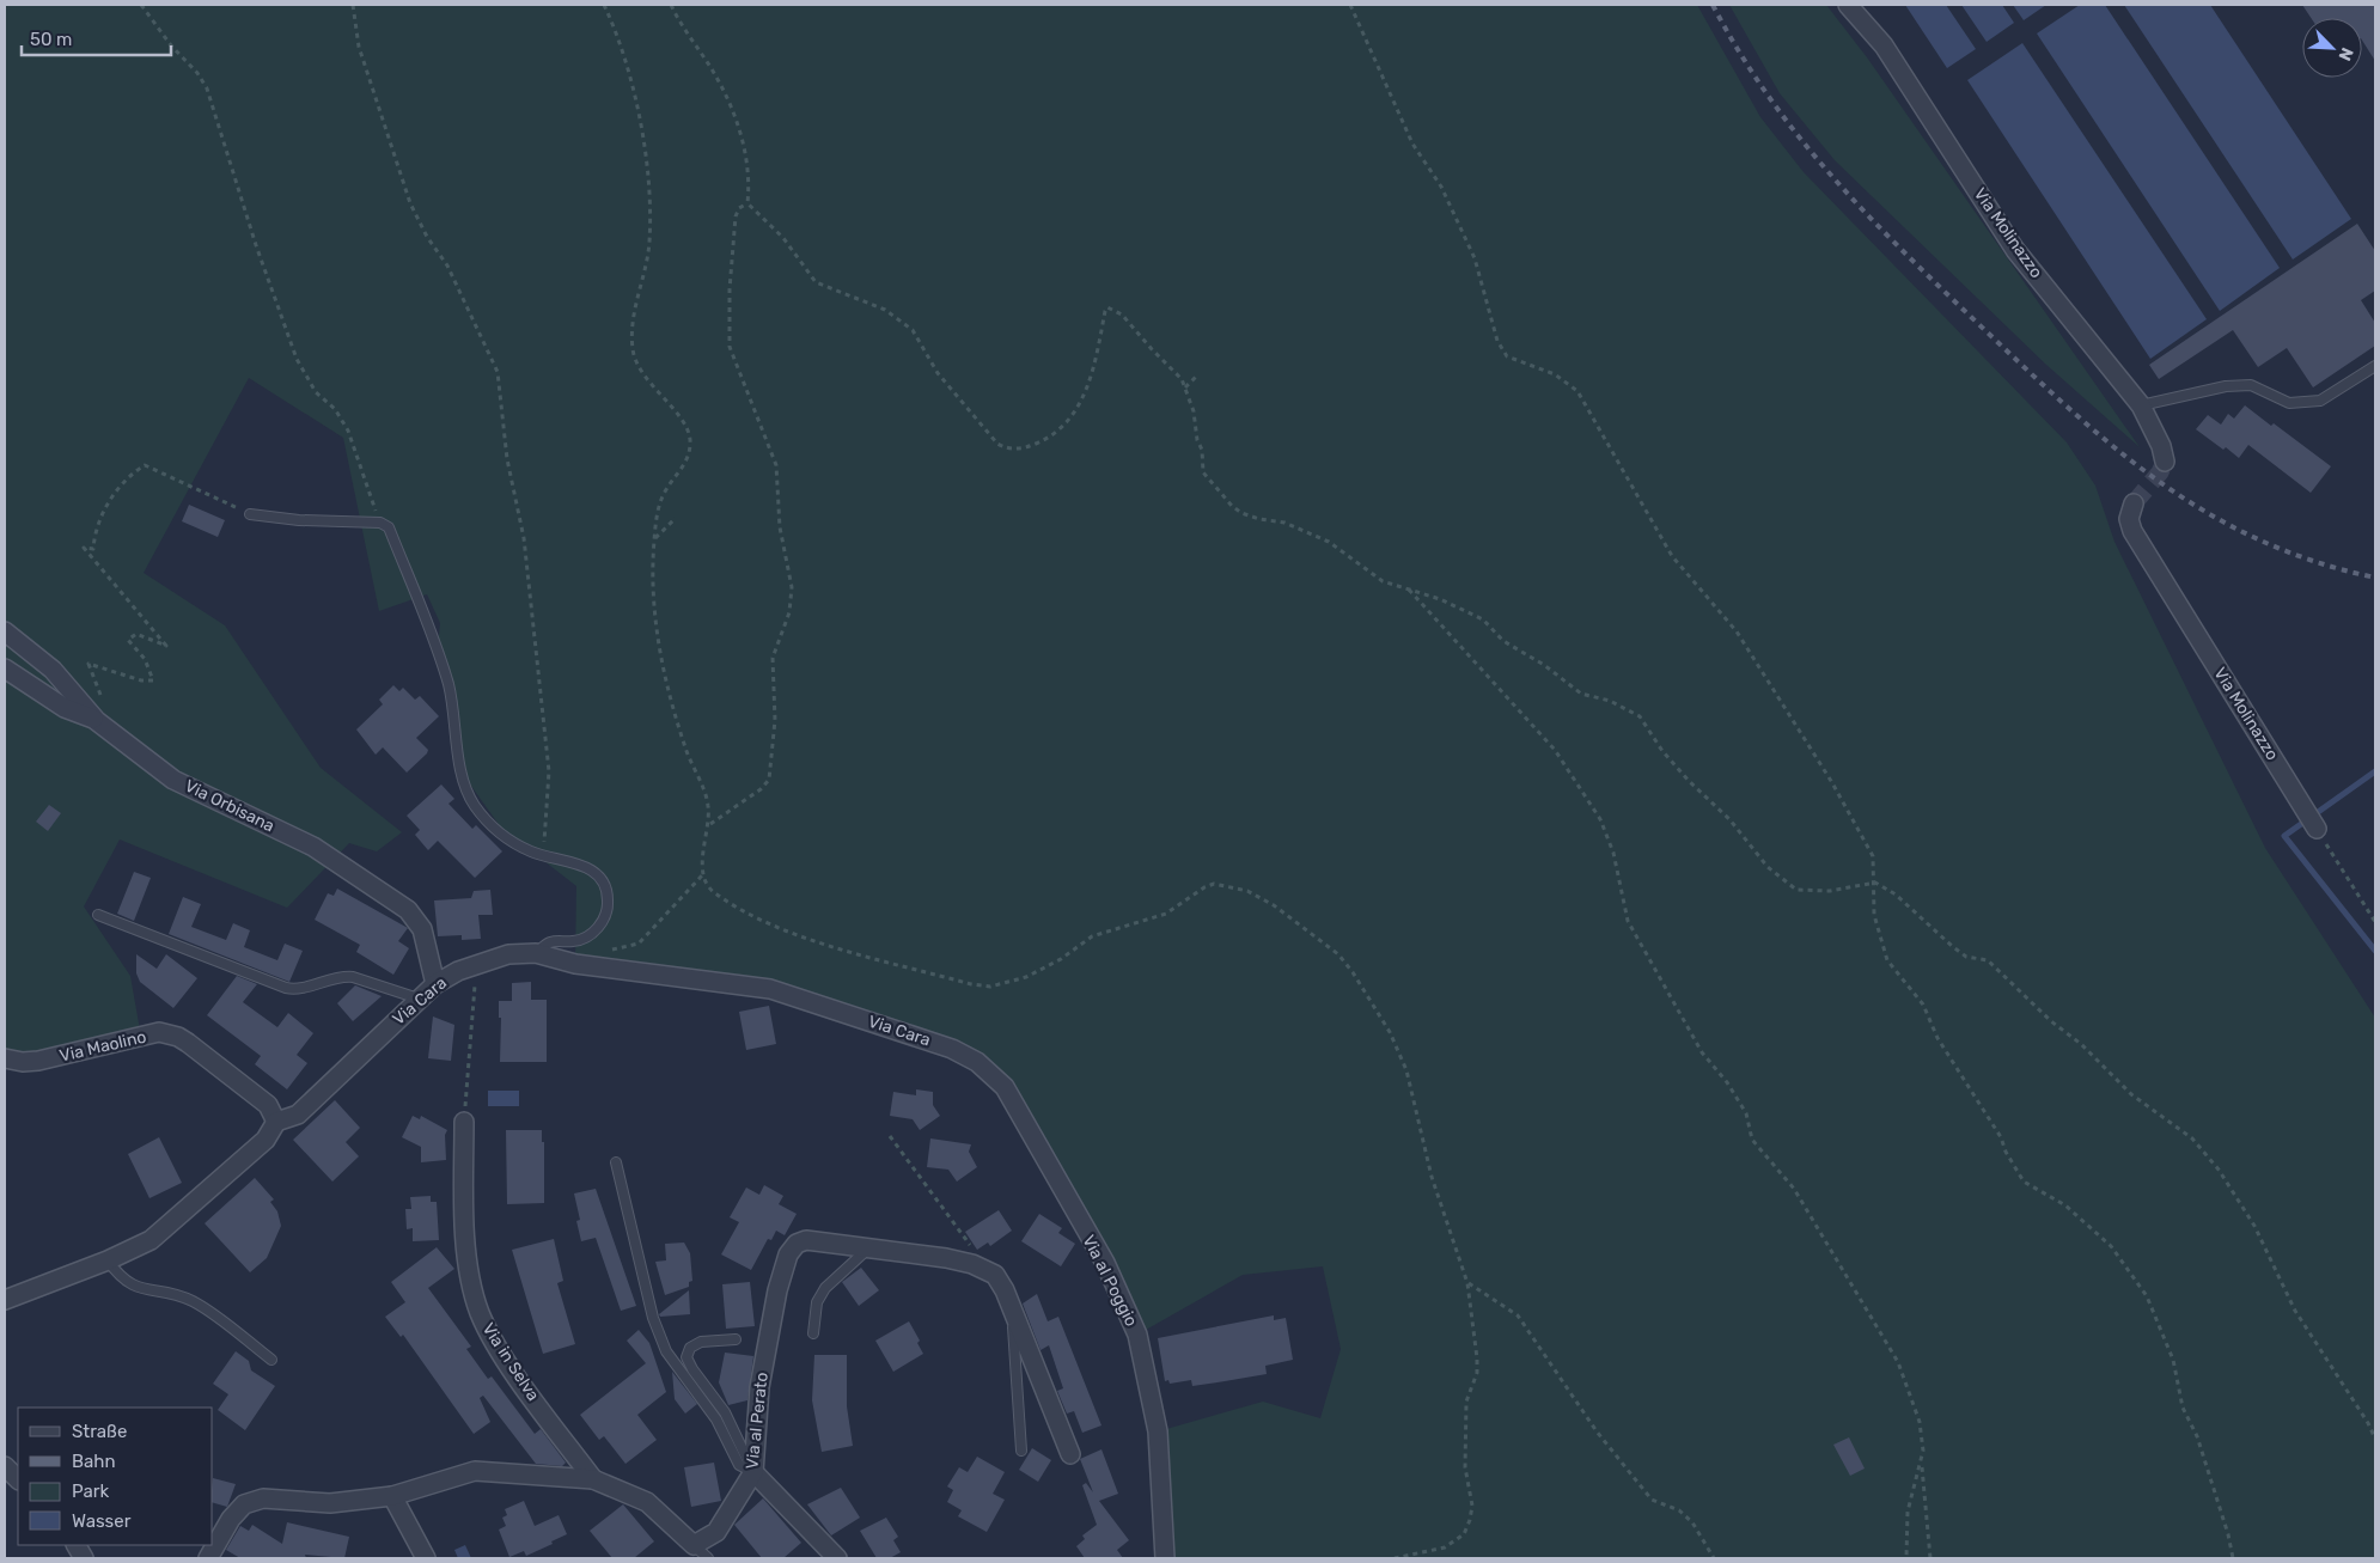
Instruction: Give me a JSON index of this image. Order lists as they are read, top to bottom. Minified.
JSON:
{"streets":{"street":["Via Molinazzo","Via Orbisana","Via Cara","Via Maolino","Via al Poggio","Via in Selva","Via al Perato"]},"crossings":[["Via Orbisana","Via Cara"],["Via Cara","Via Maolino"],["Via Cara","Via al Poggio"]],"legend":["Straße","Bahn","Park","Wasser"],"scale_bar":"50 m","north":"bottom right"}
